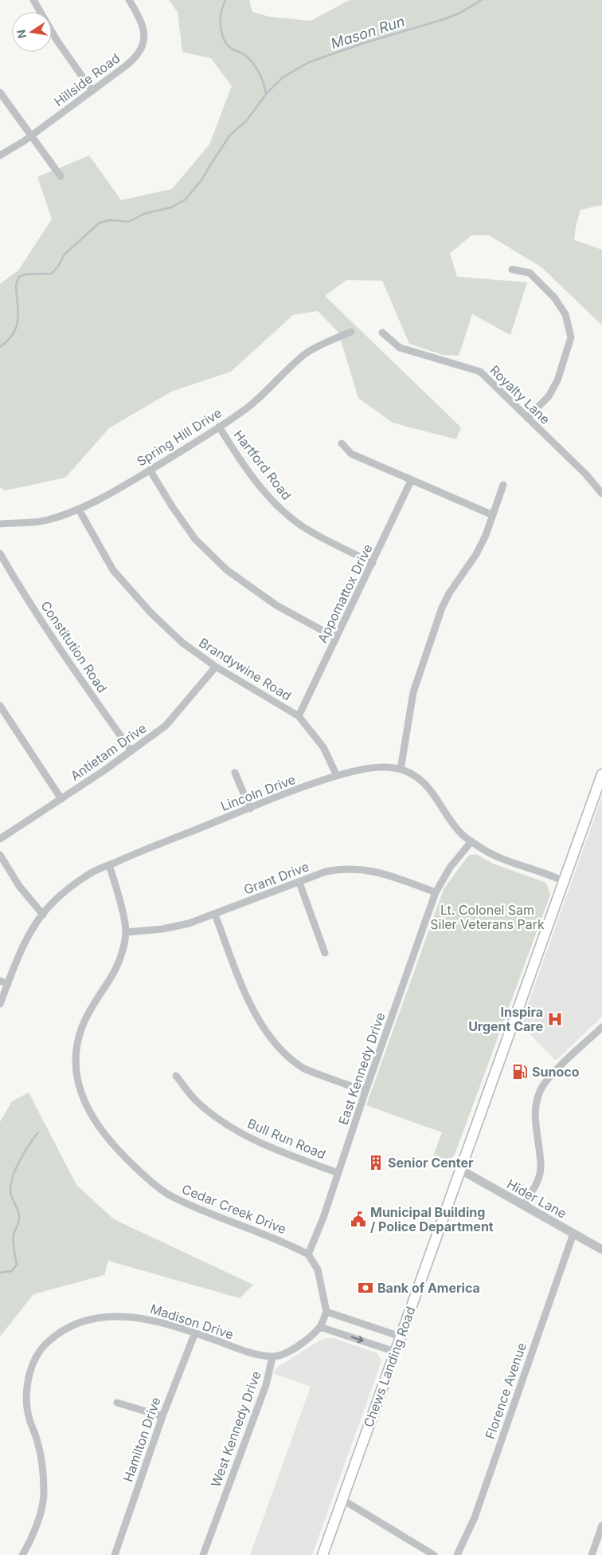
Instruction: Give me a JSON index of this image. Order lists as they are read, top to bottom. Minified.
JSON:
{"streets":{"main road":["Chews Landing Road"],"street":["Hillside Road","Royalty Lane","Spring Hill Drive","Hartford Road","Appomattox Drive","Constitution Road","Brandywine Road","Antietam Drive","Lincoln Drive","Grant Drive","East Kennedy Drive","Bull Run Road","Hider Lane","Cedar Creek Drive","Madison Drive","Florence Avenue","West Kennedy Drive","Hamilton Drive"]},"crossings":[["Spring Hill Drive","Hartford Road"],["Spring Hill Drive","Brandywine Road"],["Hartford Road","Appomattox Drive"],["Appomattox Drive","Brandywine Road"],["Constitution Road","Antietam Drive"],["Brandywine Road","Antietam Drive"],["Brandywine Road","Lincoln Drive"],["Lincoln Drive","East Kennedy Drive"],["Lincoln Drive","Cedar Creek Drive"],["Lincoln Drive","Chews Landing Road"],["Grant Drive","East Kennedy Drive"],["Grant Drive","Cedar Creek Drive"],["East Kennedy Drive","Bull Run Road"],["East Kennedy Drive","Cedar Creek Drive"],["Hider Lane","Chews Landing Road"],["Hider Lane","Florence Avenue"],["Madison Drive","West Kennedy Drive"],["Madison Drive","Hamilton Drive"]],"water":["Mason Run"],"parks":["Lt. Colonel Sam Siler Veterans Park"],"places":{"hospital":["Inspira Urgent Care"],"fuel station":["Sunoco"],"building":["Senior Center"],"public building":["Municipal Building / Police Department"],"bank":["Bank of America"]},"north":"left"}
